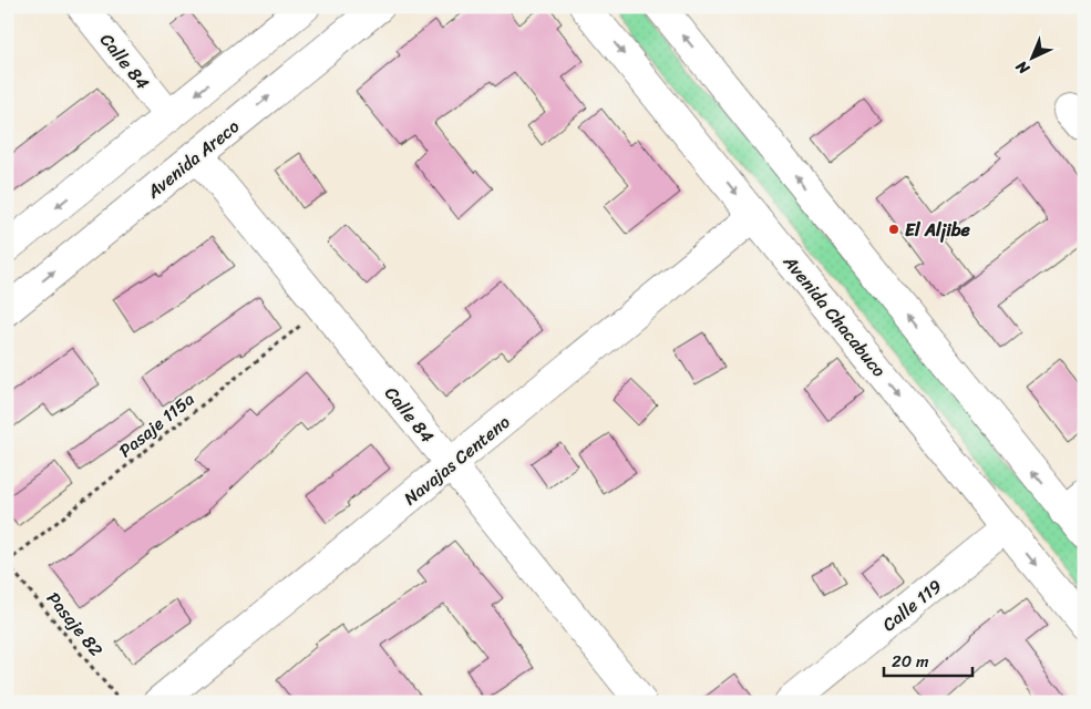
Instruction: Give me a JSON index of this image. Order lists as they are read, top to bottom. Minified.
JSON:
{"streets":{"main road":["Calle 84","Avenida Areco","Avenida Chacabuco","Navajas Centeno","Calle 119"],"path":["Pasaje 115a","Pasaje 82"]},"crossings":[["Calle 84","Avenida Areco"],["Calle 84","Pasaje 115a"],["Calle 84","Navajas Centeno"],["Avenida Chacabuco","Navajas Centeno"],["Avenida Chacabuco","Calle 119"],["Pasaje 115a","Pasaje 82"]],"places":["El Aljibe"],"scale_bar":"20 m","north":"bottom left"}
